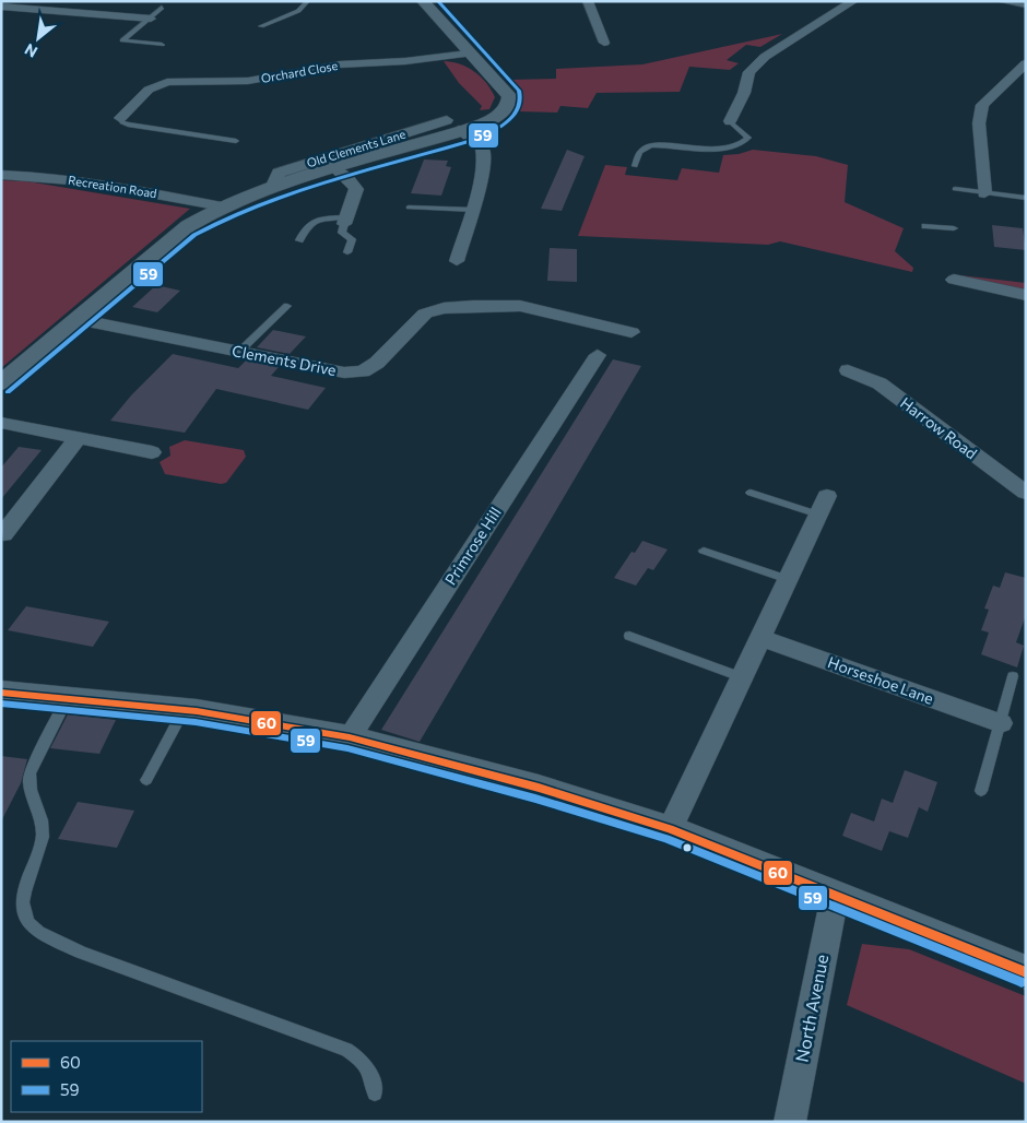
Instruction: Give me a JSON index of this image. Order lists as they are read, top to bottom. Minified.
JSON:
{"streets":{"street":["Orchard Close","Old Clements Lane","Recreation Road","Clements Drive","Harrow Road","Primrose Hill","Horseshoe Lane","North Avenue"]},"lines":["transit line 59","transit line 60"],"legend":["60","59"],"north":"bottom left"}
